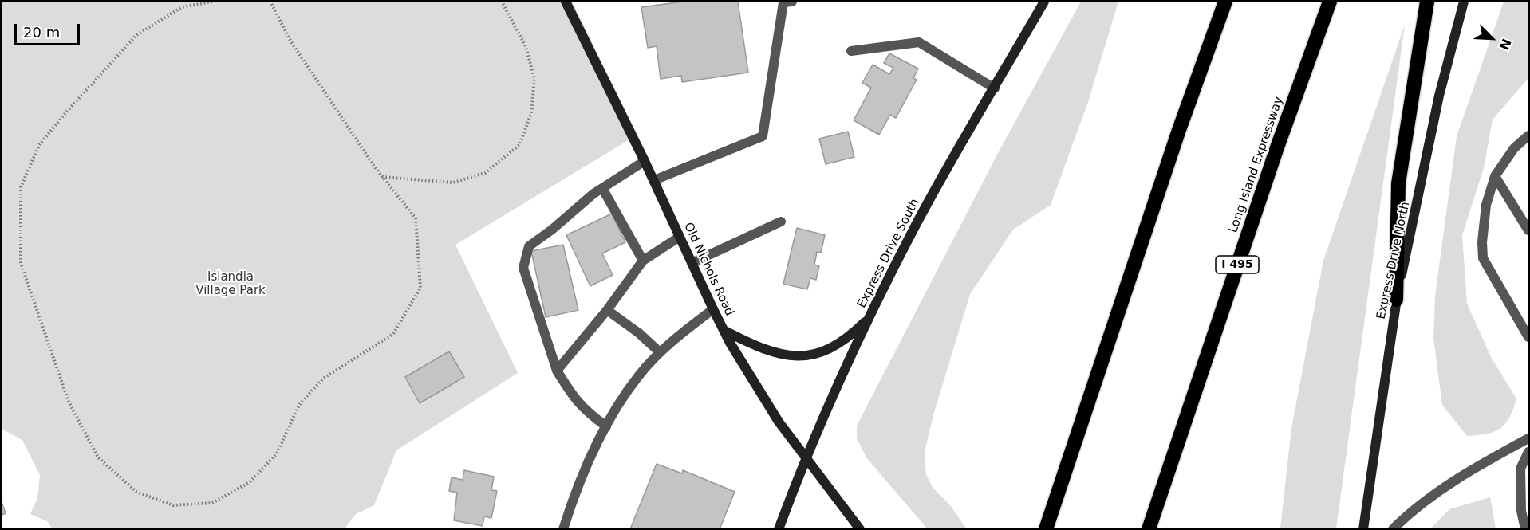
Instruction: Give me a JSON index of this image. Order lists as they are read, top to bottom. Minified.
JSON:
{"streets":{"highway":["Long Island Expressway","I 495"],"main road":["Express Drive South","Express Drive North","Old Nichols Road"]},"crossings":[["Express Drive South","Old Nichols Road"]],"parks":["Islandia Village Park"],"scale_bar":"20 m","north":"bottom right"}
